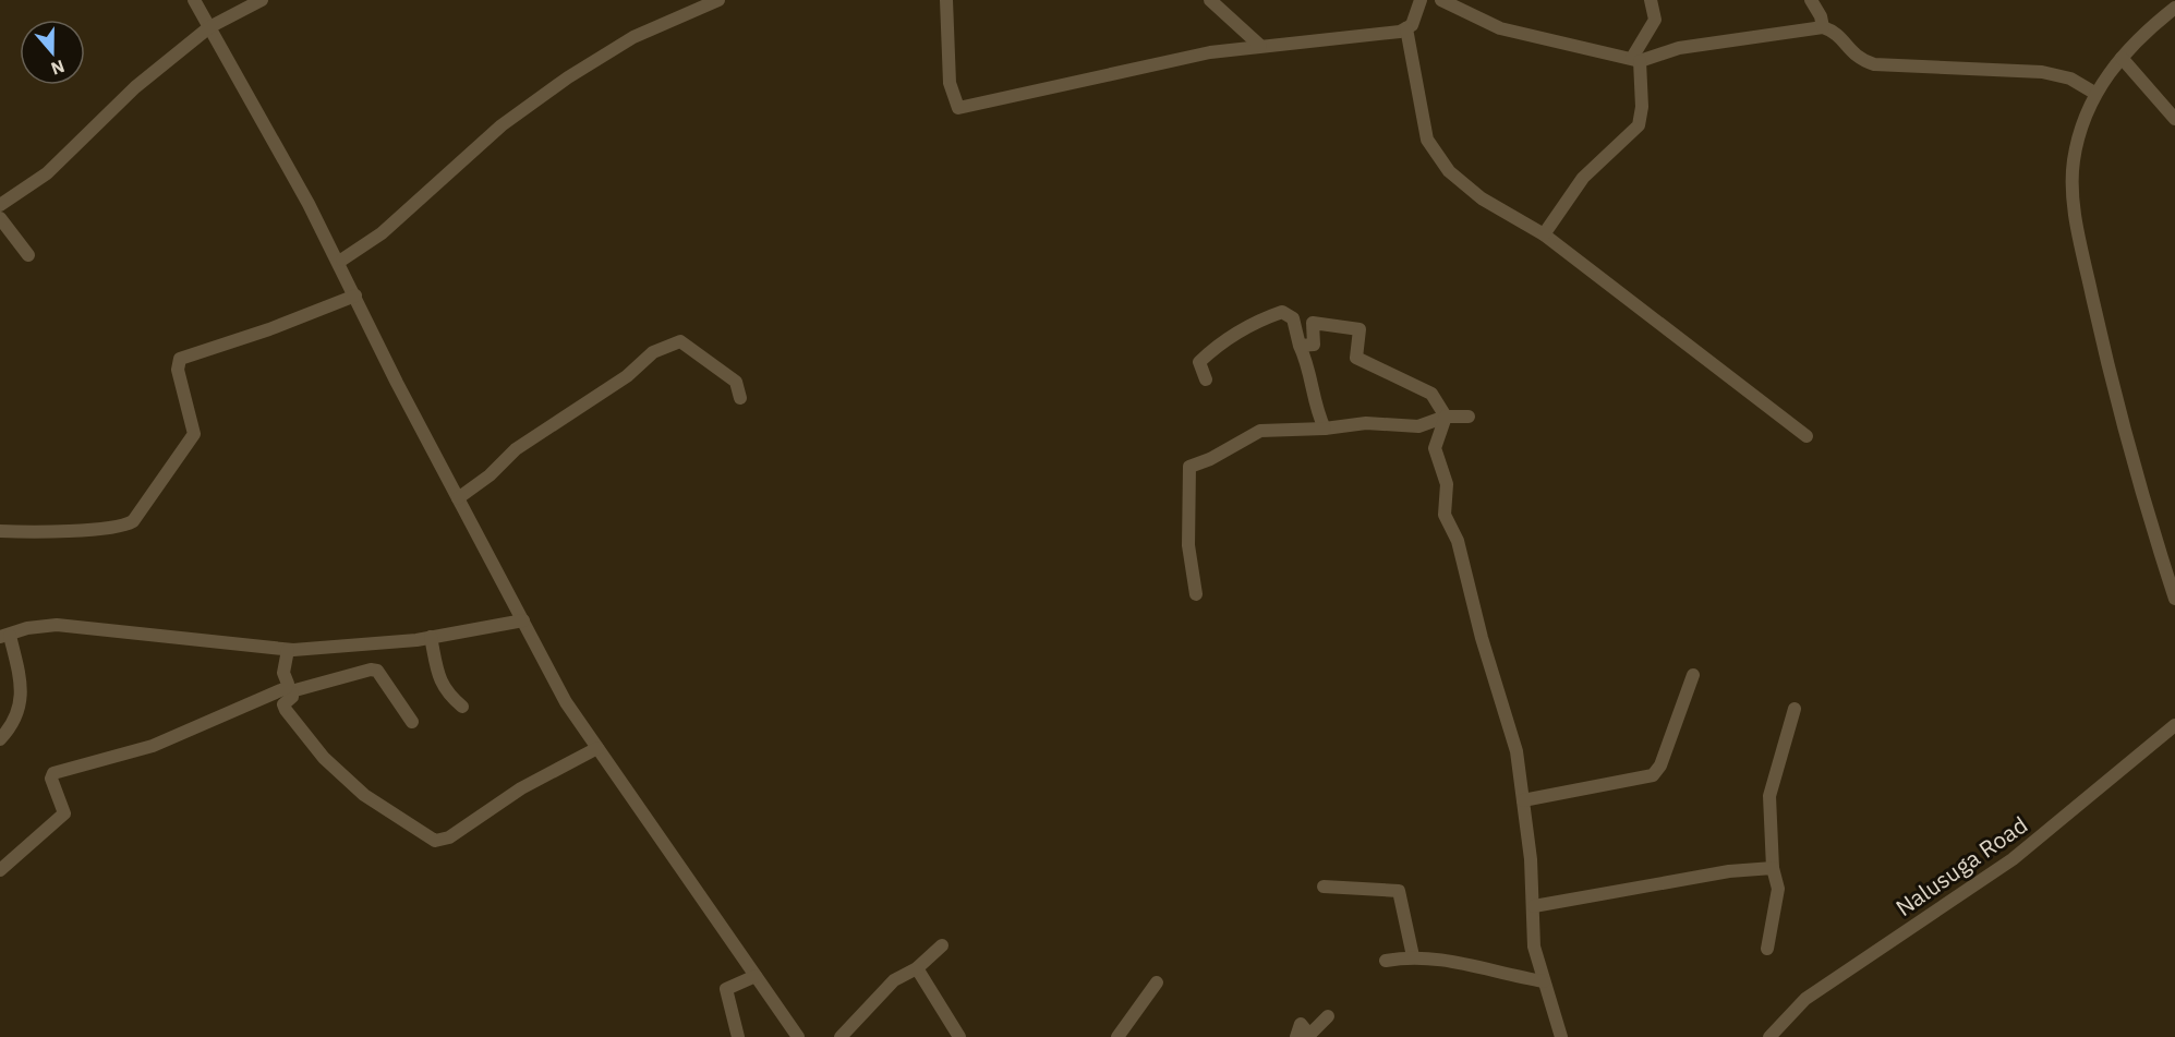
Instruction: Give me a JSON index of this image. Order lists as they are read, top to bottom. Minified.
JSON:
{"streets":{"street":["Nalusuga Road"]},"north":"bottom"}
